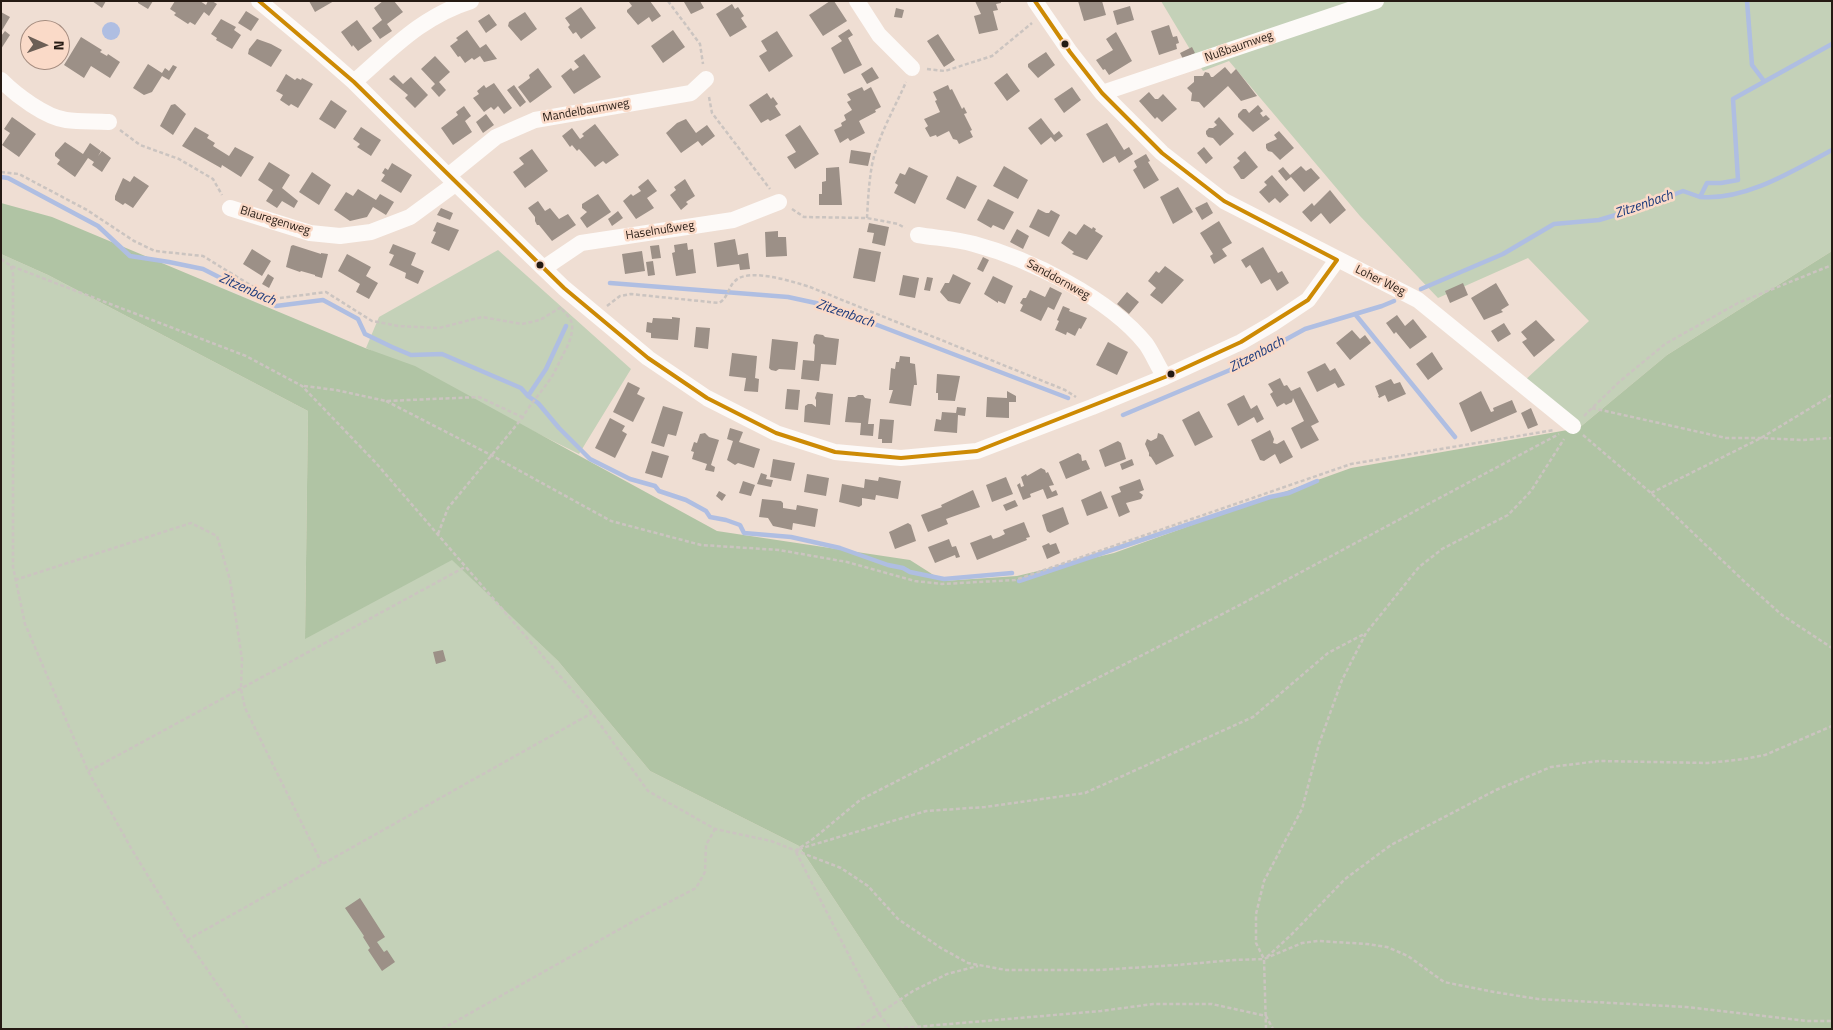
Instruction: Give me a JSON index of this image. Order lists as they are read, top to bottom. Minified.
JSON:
{"streets":{"street":["Nußbaumweg","Mandelbaumweg","Blauregenweg","Haselnußweg","Sanddornweg","Loher Weg"]},"crossings":[["Nußbaumweg","Loher Weg"],["Mandelbaumweg","Blauregenweg"]],"water":["Zitzenbach"],"north":"right"}
